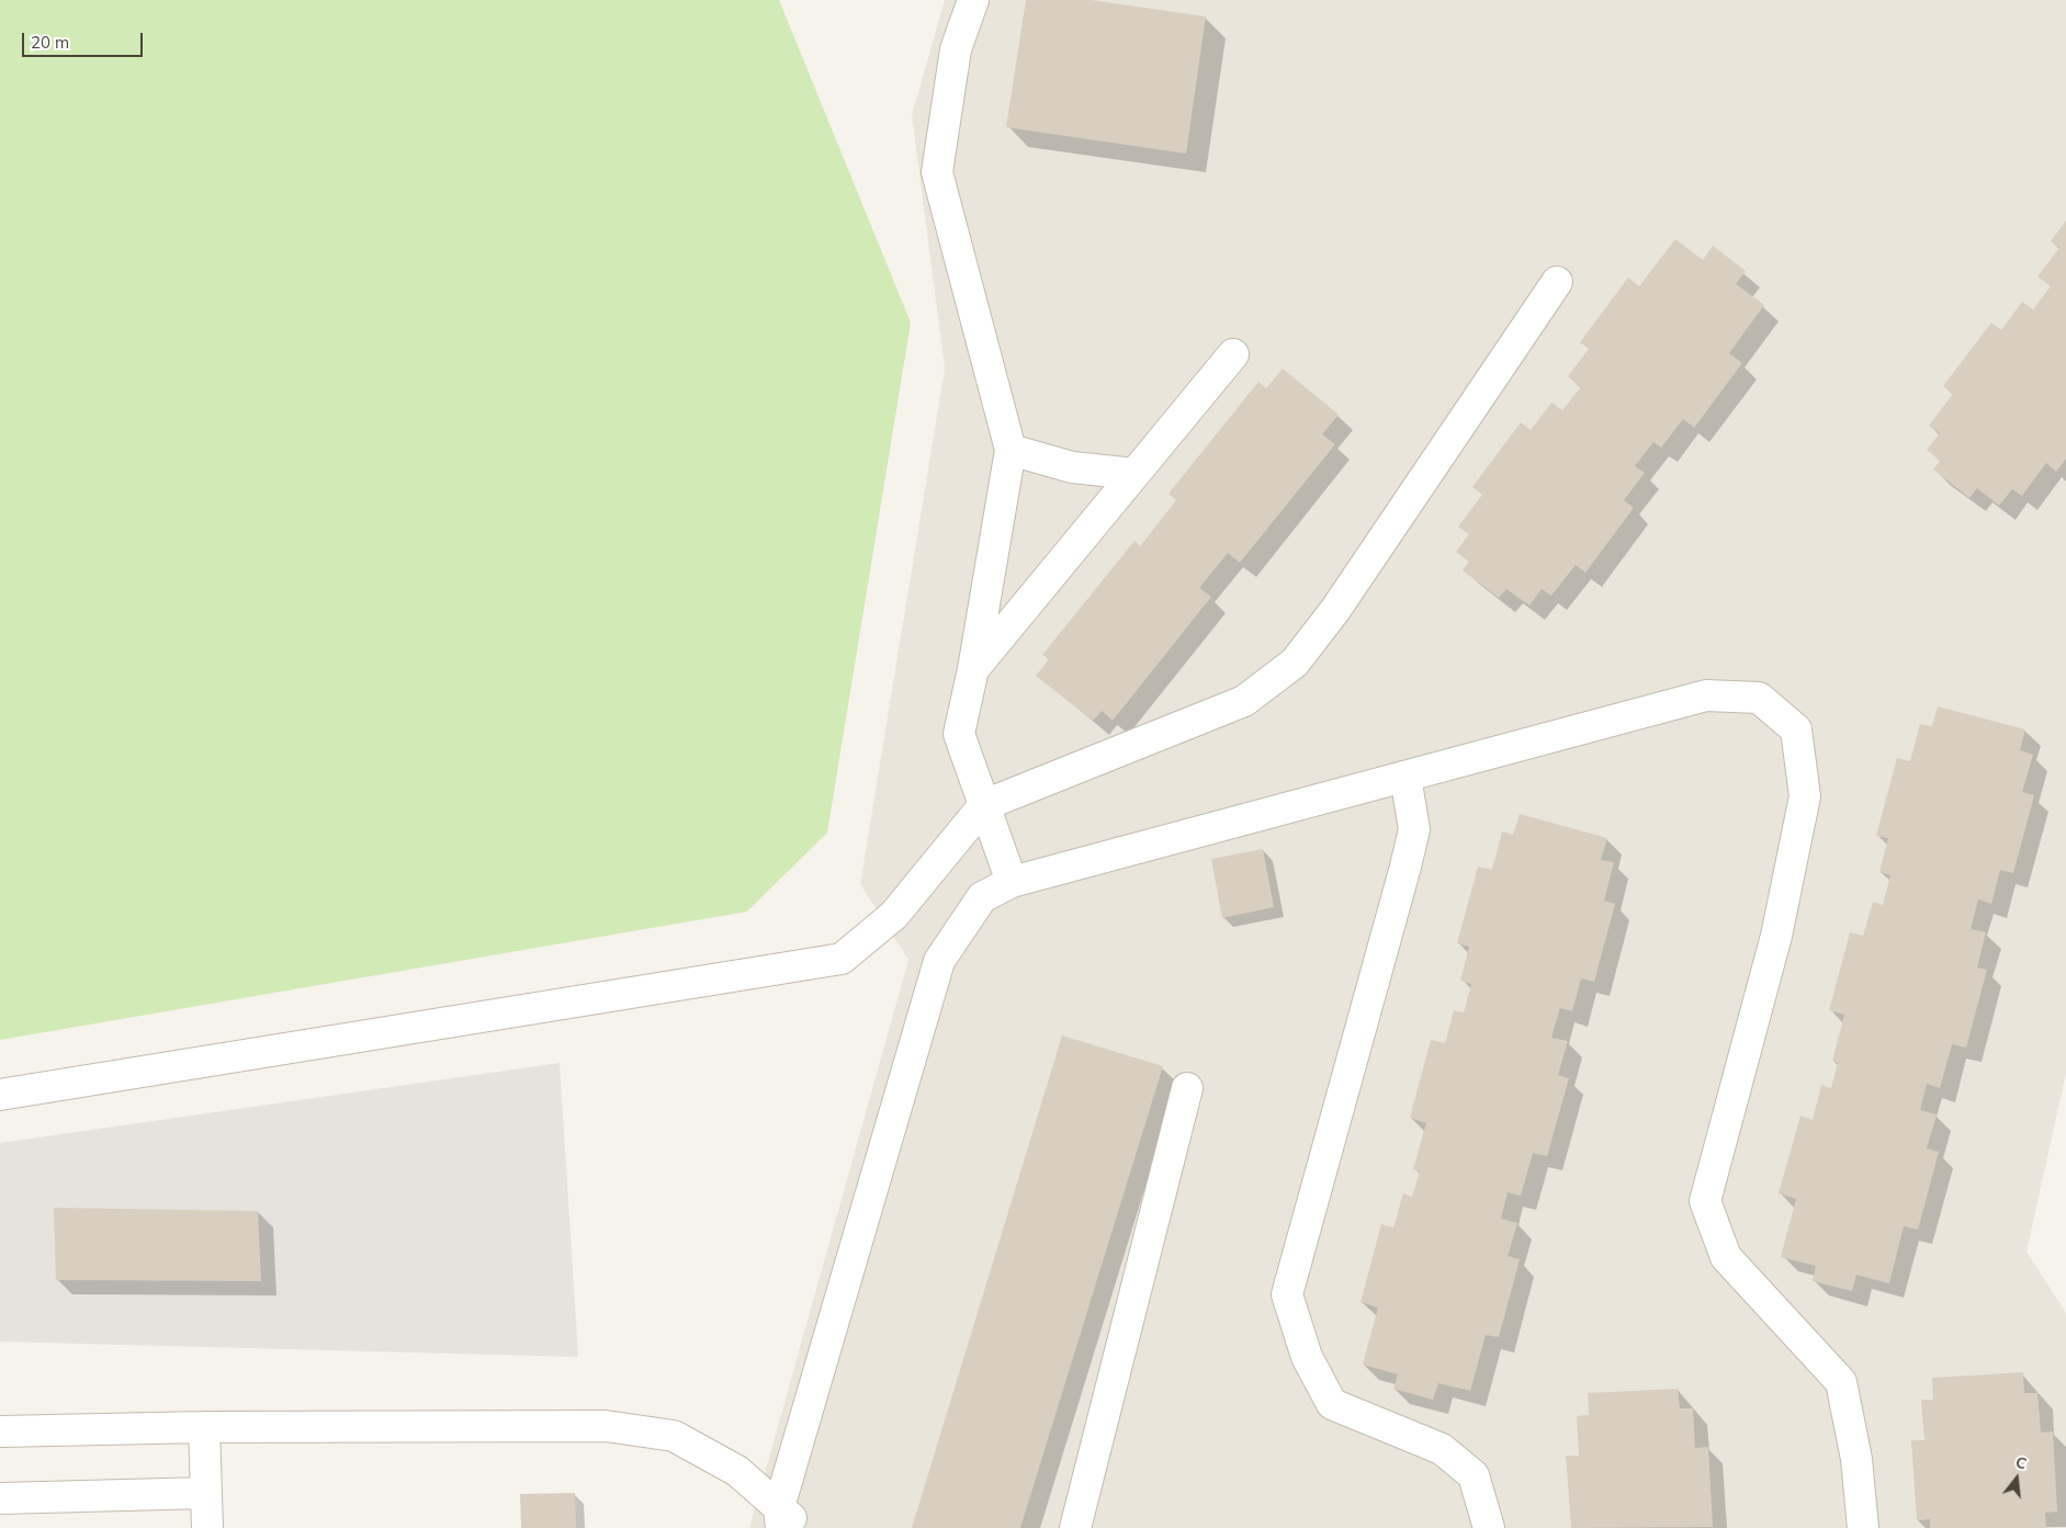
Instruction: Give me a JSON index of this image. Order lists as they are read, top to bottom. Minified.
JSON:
{"scale_bar":"20 m","north":"top"}
